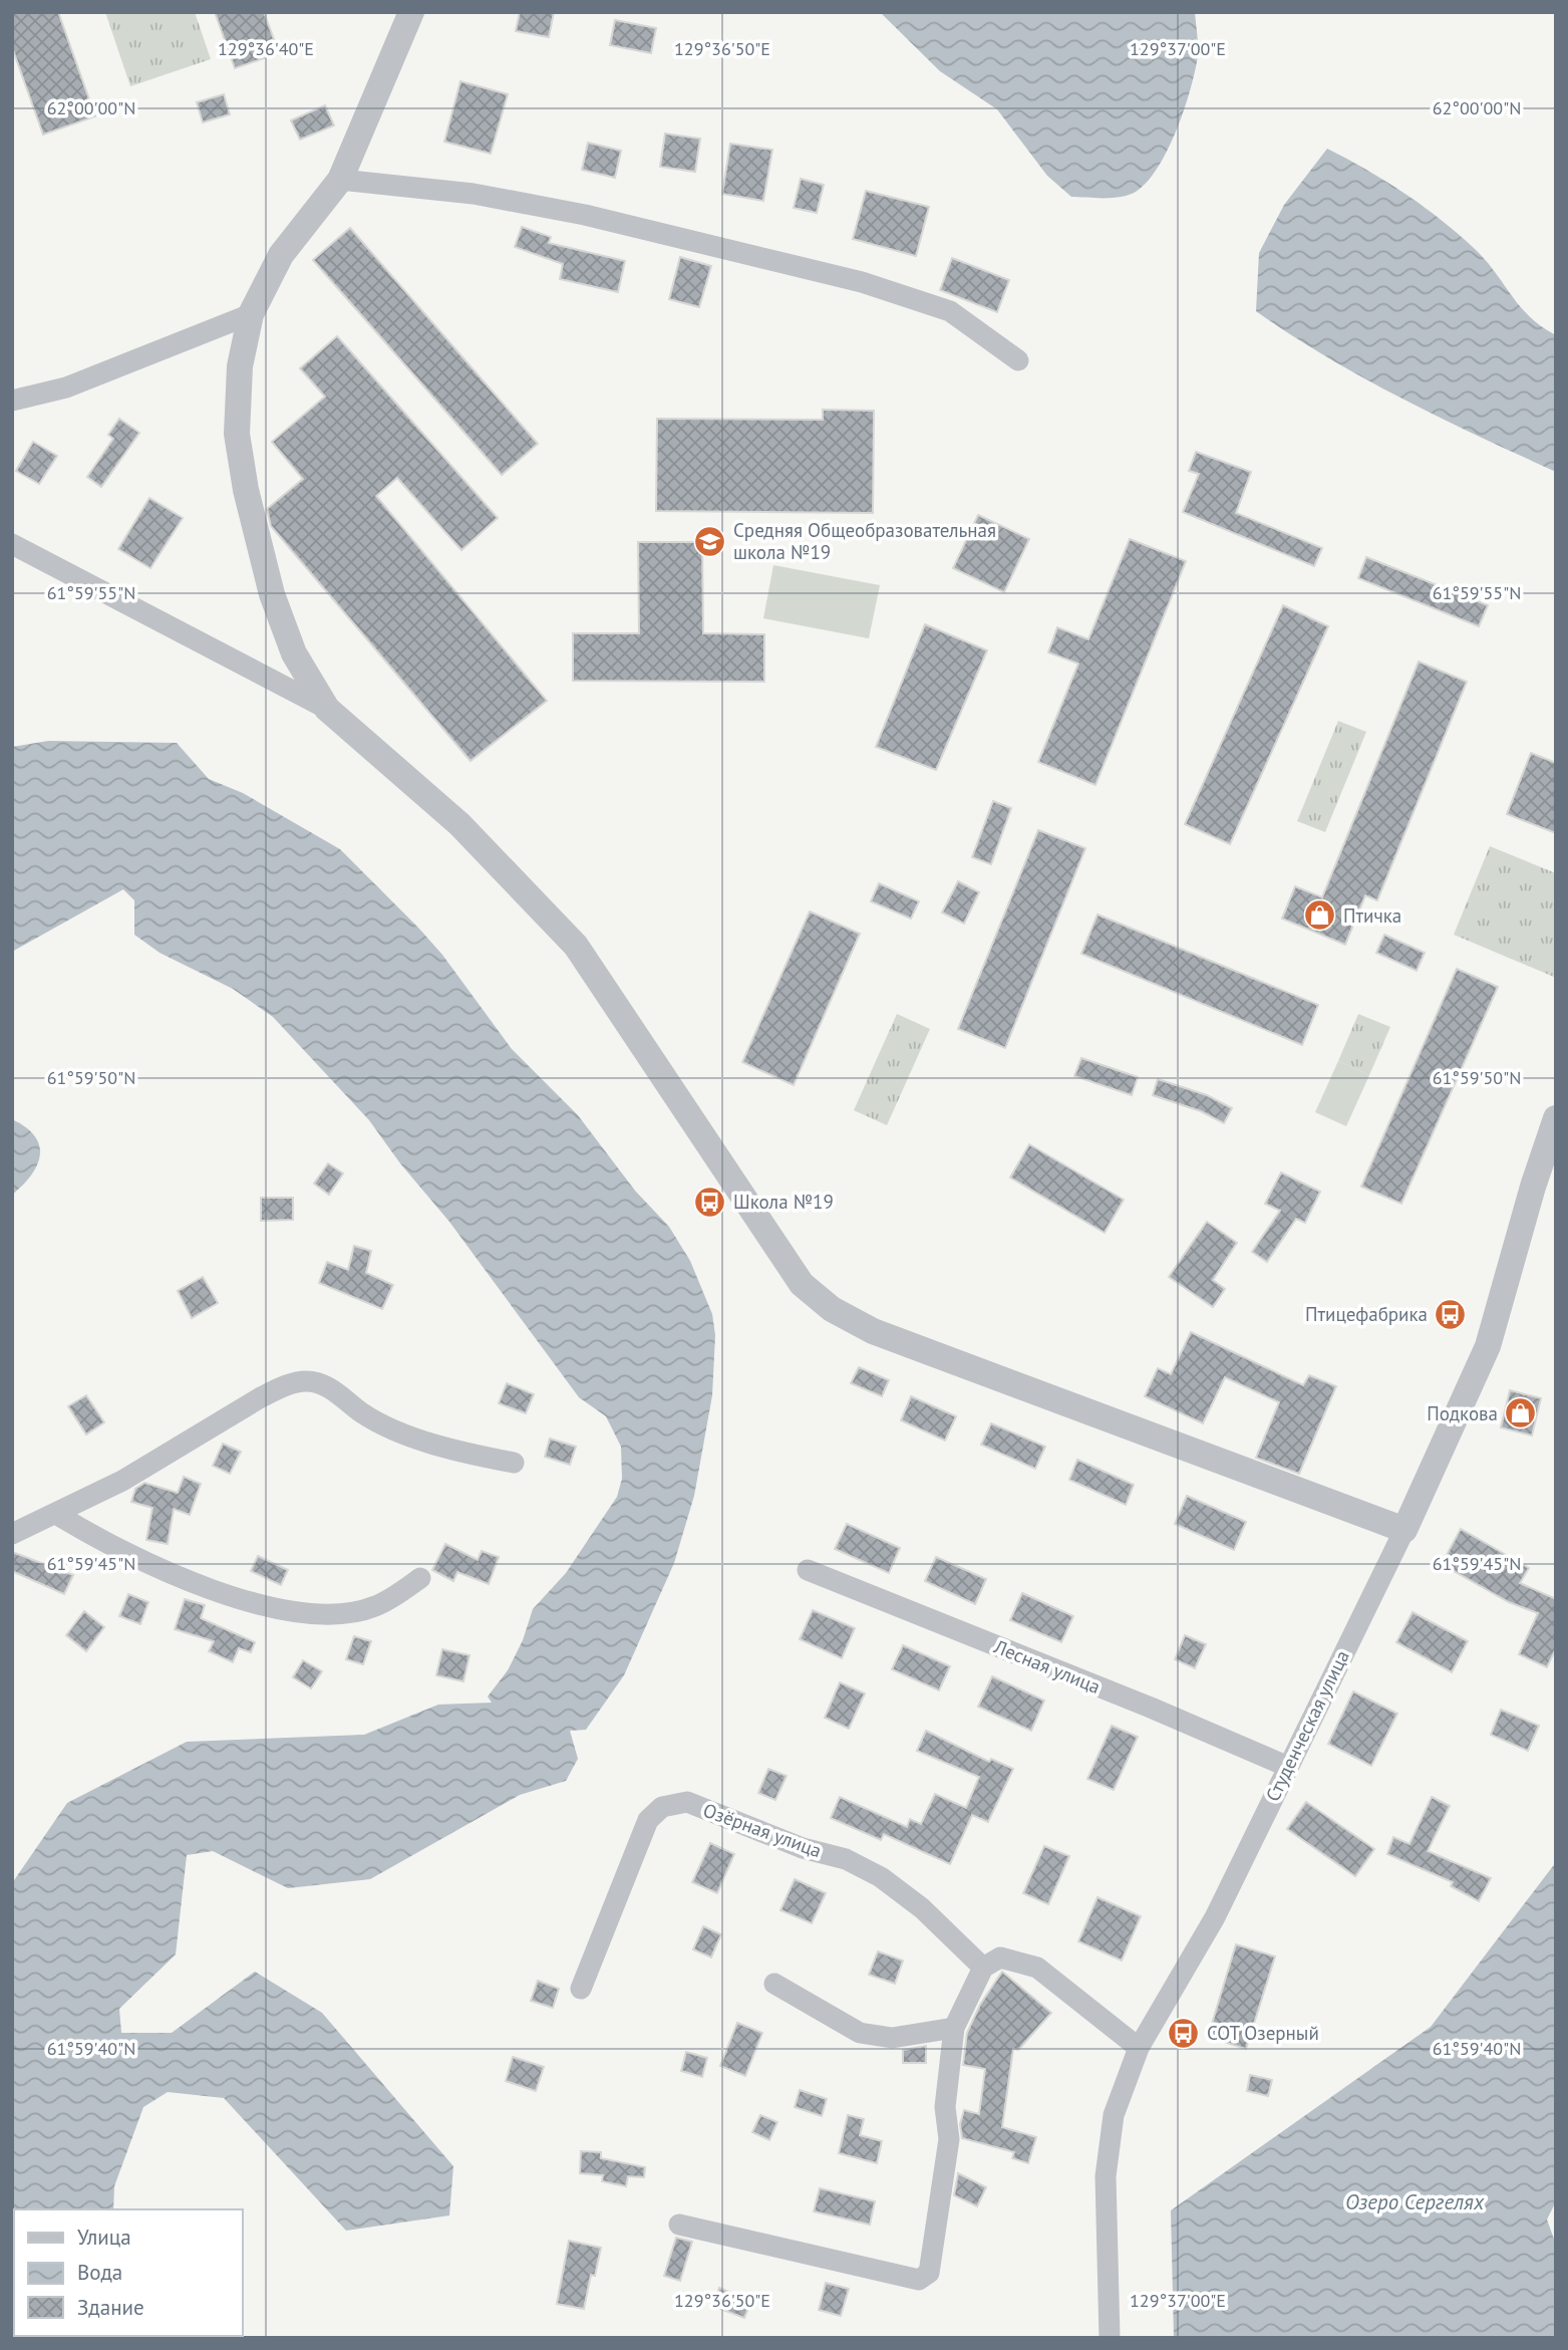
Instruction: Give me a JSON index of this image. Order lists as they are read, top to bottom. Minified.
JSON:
{"streets":{"street":["Лесная улица","Студенческая улица","Озёрная улица"]},"crossings":[["Лесная улица","Студенческая улица"]],"water":["Озеро Сергелях"],"places":{"school or university":["Средняя Общеобразовательная школа №19"],"shop":["Птичка","Подкова"],"bus stop":["Школа №19","Птицефабрика","СОТ Озерный"]},"legend":["Улица","Вода","Здание"],"coordinates":["129°36'40\"E","129°36'50\"E","129°37'00\"E","62°00'00\"N","61°59'55\"N","61°59'50\"N","61°59'45\"N","61°59'40\"N"]}
